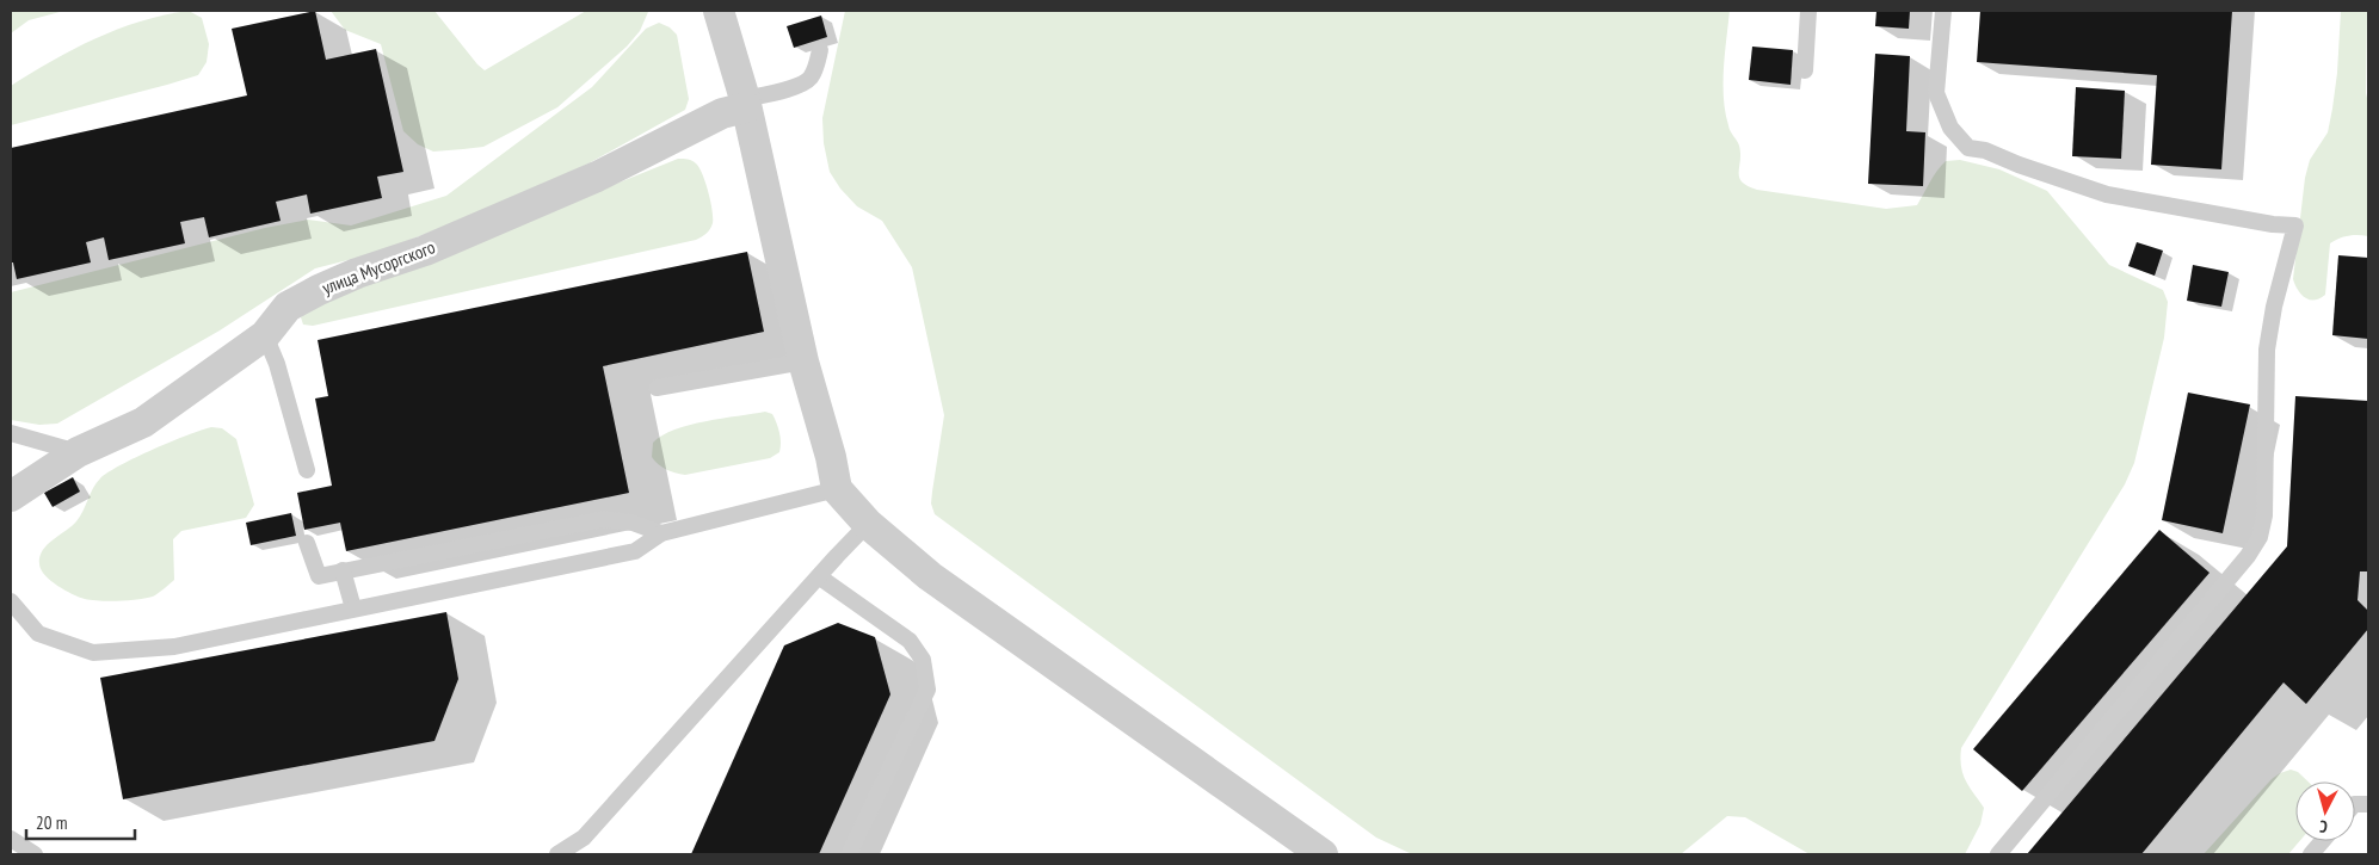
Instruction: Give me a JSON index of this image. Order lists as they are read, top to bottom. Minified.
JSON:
{"streets":{"street":["улица Мусоргского"]},"scale_bar":"20 m","north":"bottom"}
